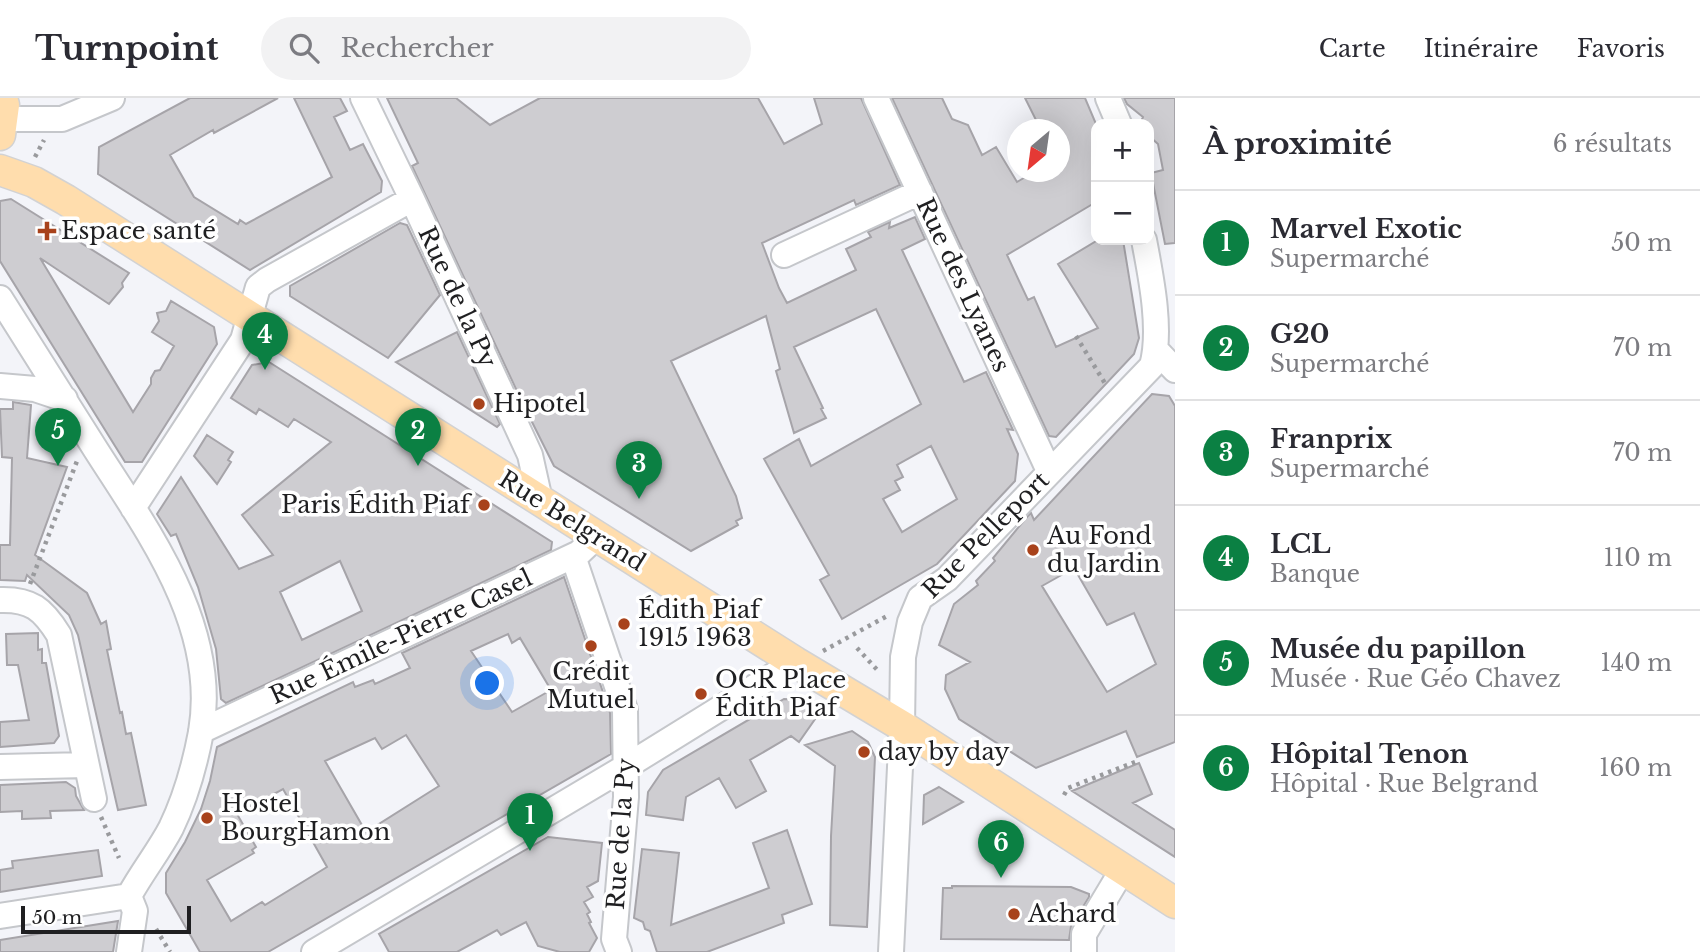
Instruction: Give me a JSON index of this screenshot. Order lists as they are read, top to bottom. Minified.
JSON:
{"streets":{"main road":["Rue Belgrand"],"street":["Rue des Lyanes","Rue de la Py","Rue Pelleport","Rue Émile-Pierre Casel"]},"crossings":[["Rue des Lyanes","Rue Pelleport"],["Rue de la Py","Rue Belgrand"],["Rue de la Py","Rue Émile-Pierre Casel"],["Rue Belgrand","Rue Pelleport"],["Rue Belgrand","Rue Émile-Pierre Casel"]],"places":{"health":["Espace santé"],"other":["Hipotel","Paris Édith Piaf","Au Fond du Jardin","Édith Piaf 1915 1963","Crédit Mutuel","OCR Place Édith Piaf","day by day","Hostel BourgHamon","Achard"]},"scale_bar":"50 m","north":"bottom left","page":{"header":"Turnpoint","search":"Rechercher","nav":["Carte","Itinéraire","Favoris"],"heading":["À proximité","6 résultats"],"map_buttons":["+","−"],"list":[{"mark":"1","name":"Marvel Exotic","note":"Supermarché","value":"50 m"},{"mark":"2","name":"G20","note":"Supermarché","value":"70 m"},{"mark":"3","name":"Franprix","note":"Supermarché","value":"70 m"},{"mark":"4","name":"LCL","note":"Banque","value":"110 m"},{"mark":"5","name":"Musée du papillon","note":"Musée · Rue Géo Chavez","value":"140 m"},{"mark":"6","name":"Hôpital Tenon","note":"Hôpital · Rue Belgrand","value":"160 m"}],"pins":["4","2","5","3","1","6"],"scale":"50 m"}}
